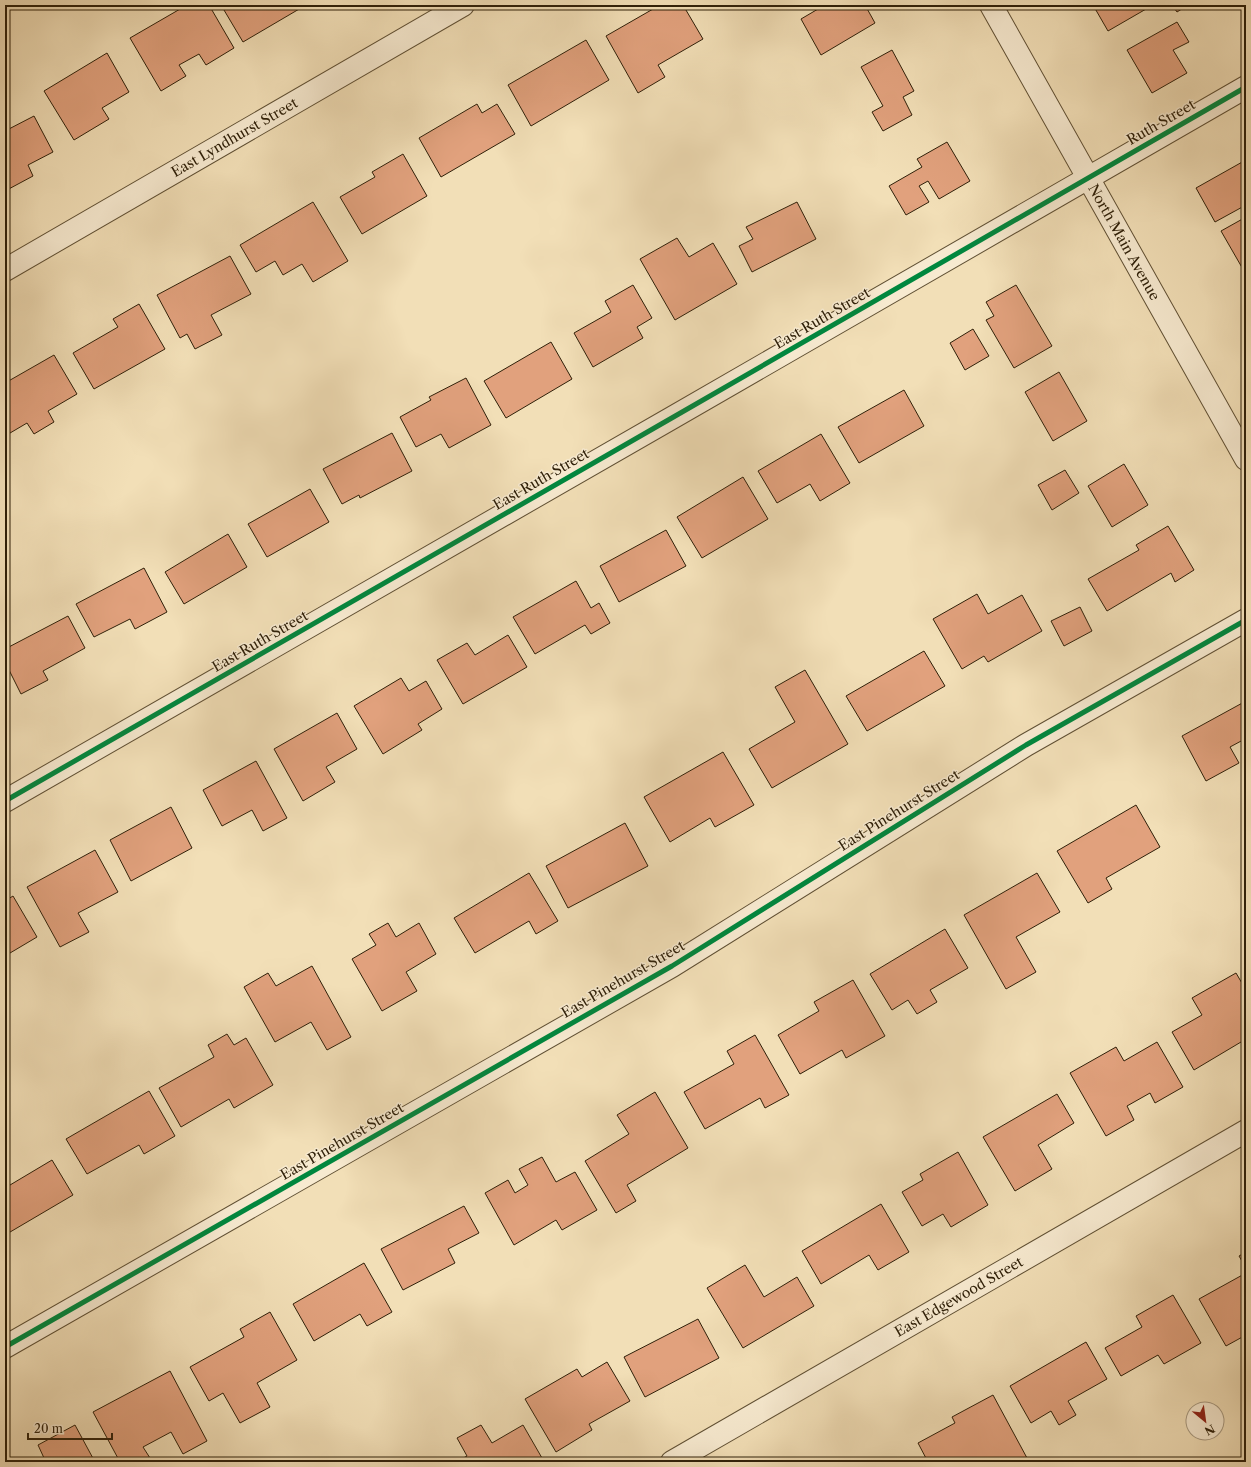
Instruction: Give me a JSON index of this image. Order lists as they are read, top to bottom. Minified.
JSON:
{"streets":{"street":["Ruth Street","East Lyndhurst Street","North Main Avenue","East Ruth Street","East Pinehurst Street","East Edgewood Street"]},"crossings":[["Ruth Street","North Main Avenue"],["Ruth Street","East Ruth Street"],["North Main Avenue","East Ruth Street"]],"scale_bar":"20 m","north":"bottom right"}
